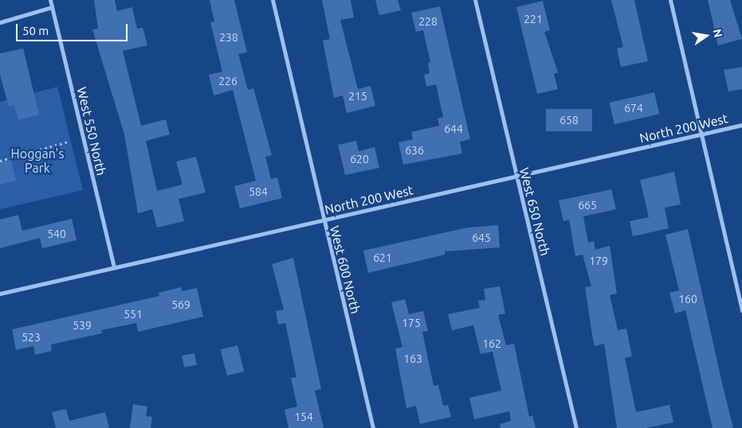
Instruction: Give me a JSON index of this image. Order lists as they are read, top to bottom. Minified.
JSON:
{"streets":{"street":["North 200 West","West 550 North","West 650 North","West 600 North"]},"crossings":[["North 200 West","West 550 North"],["North 200 West","West 650 North"],["North 200 West","West 600 North"]],"parks":["Hoggan's Park"],"house_numbers":["221","228","238","226","215","674","658","644","636","620","584","665","540","645","621","179","160","569","551","175","539","523","162","163","154"],"scale_bar":"50 m","north":"right"}
